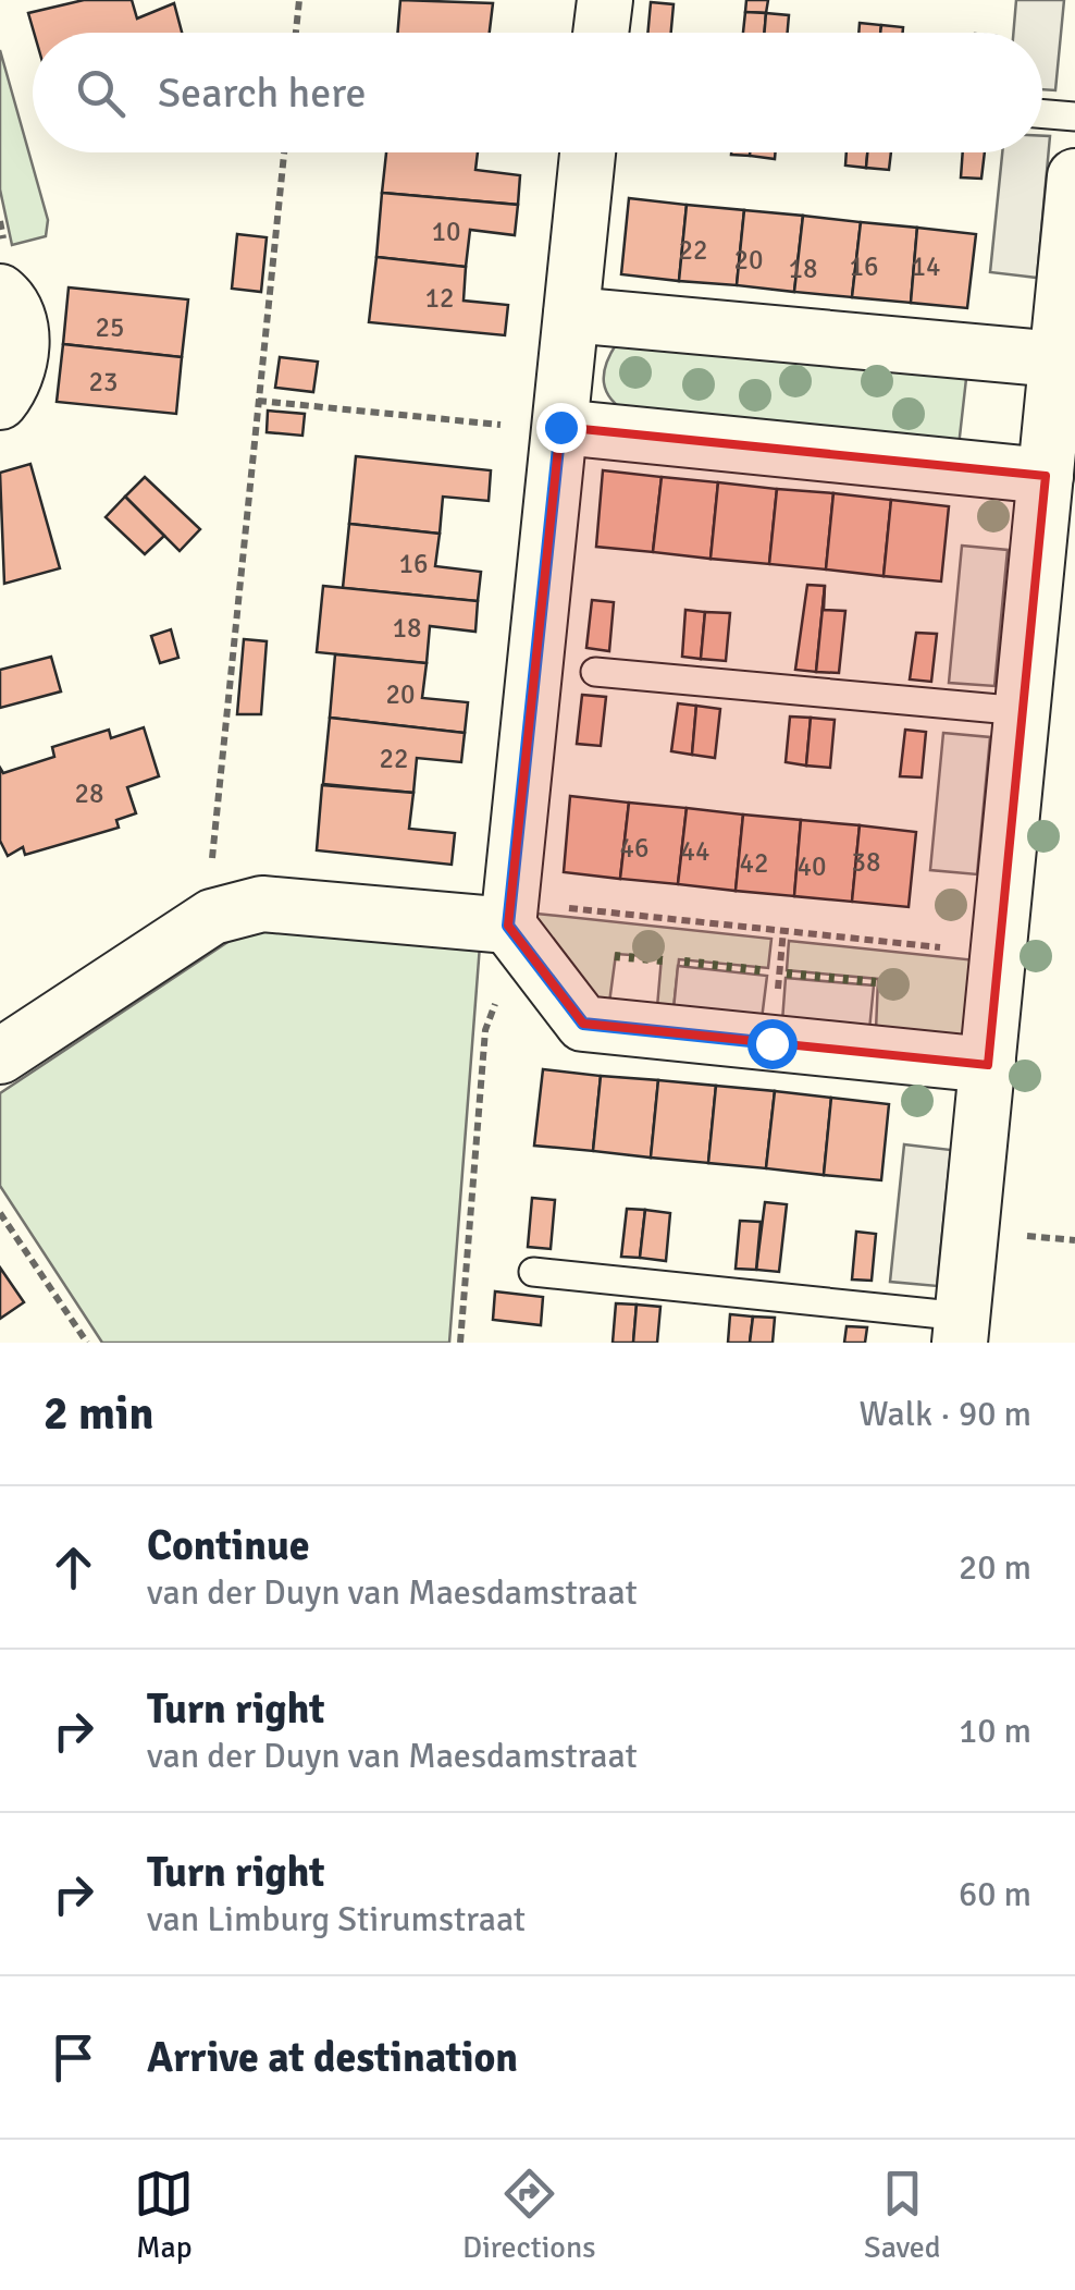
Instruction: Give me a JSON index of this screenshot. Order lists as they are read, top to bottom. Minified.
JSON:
{"house_numbers":["10","22","20","16","14","18","12","25","23","16","18","20","22","28","46","44","38","42","40"],"page":{"search":"Search here","heading":["2 min","Walk · 90 m"],"list":[["Continue","van der Duyn van Maesdamstraat","20 m"],["Turn right","van der Duyn van Maesdamstraat","10 m"],["Turn right","van Limburg Stirumstraat","60 m"],"Arrive at destination"],"nav":["Map","Directions","Saved"]}}
